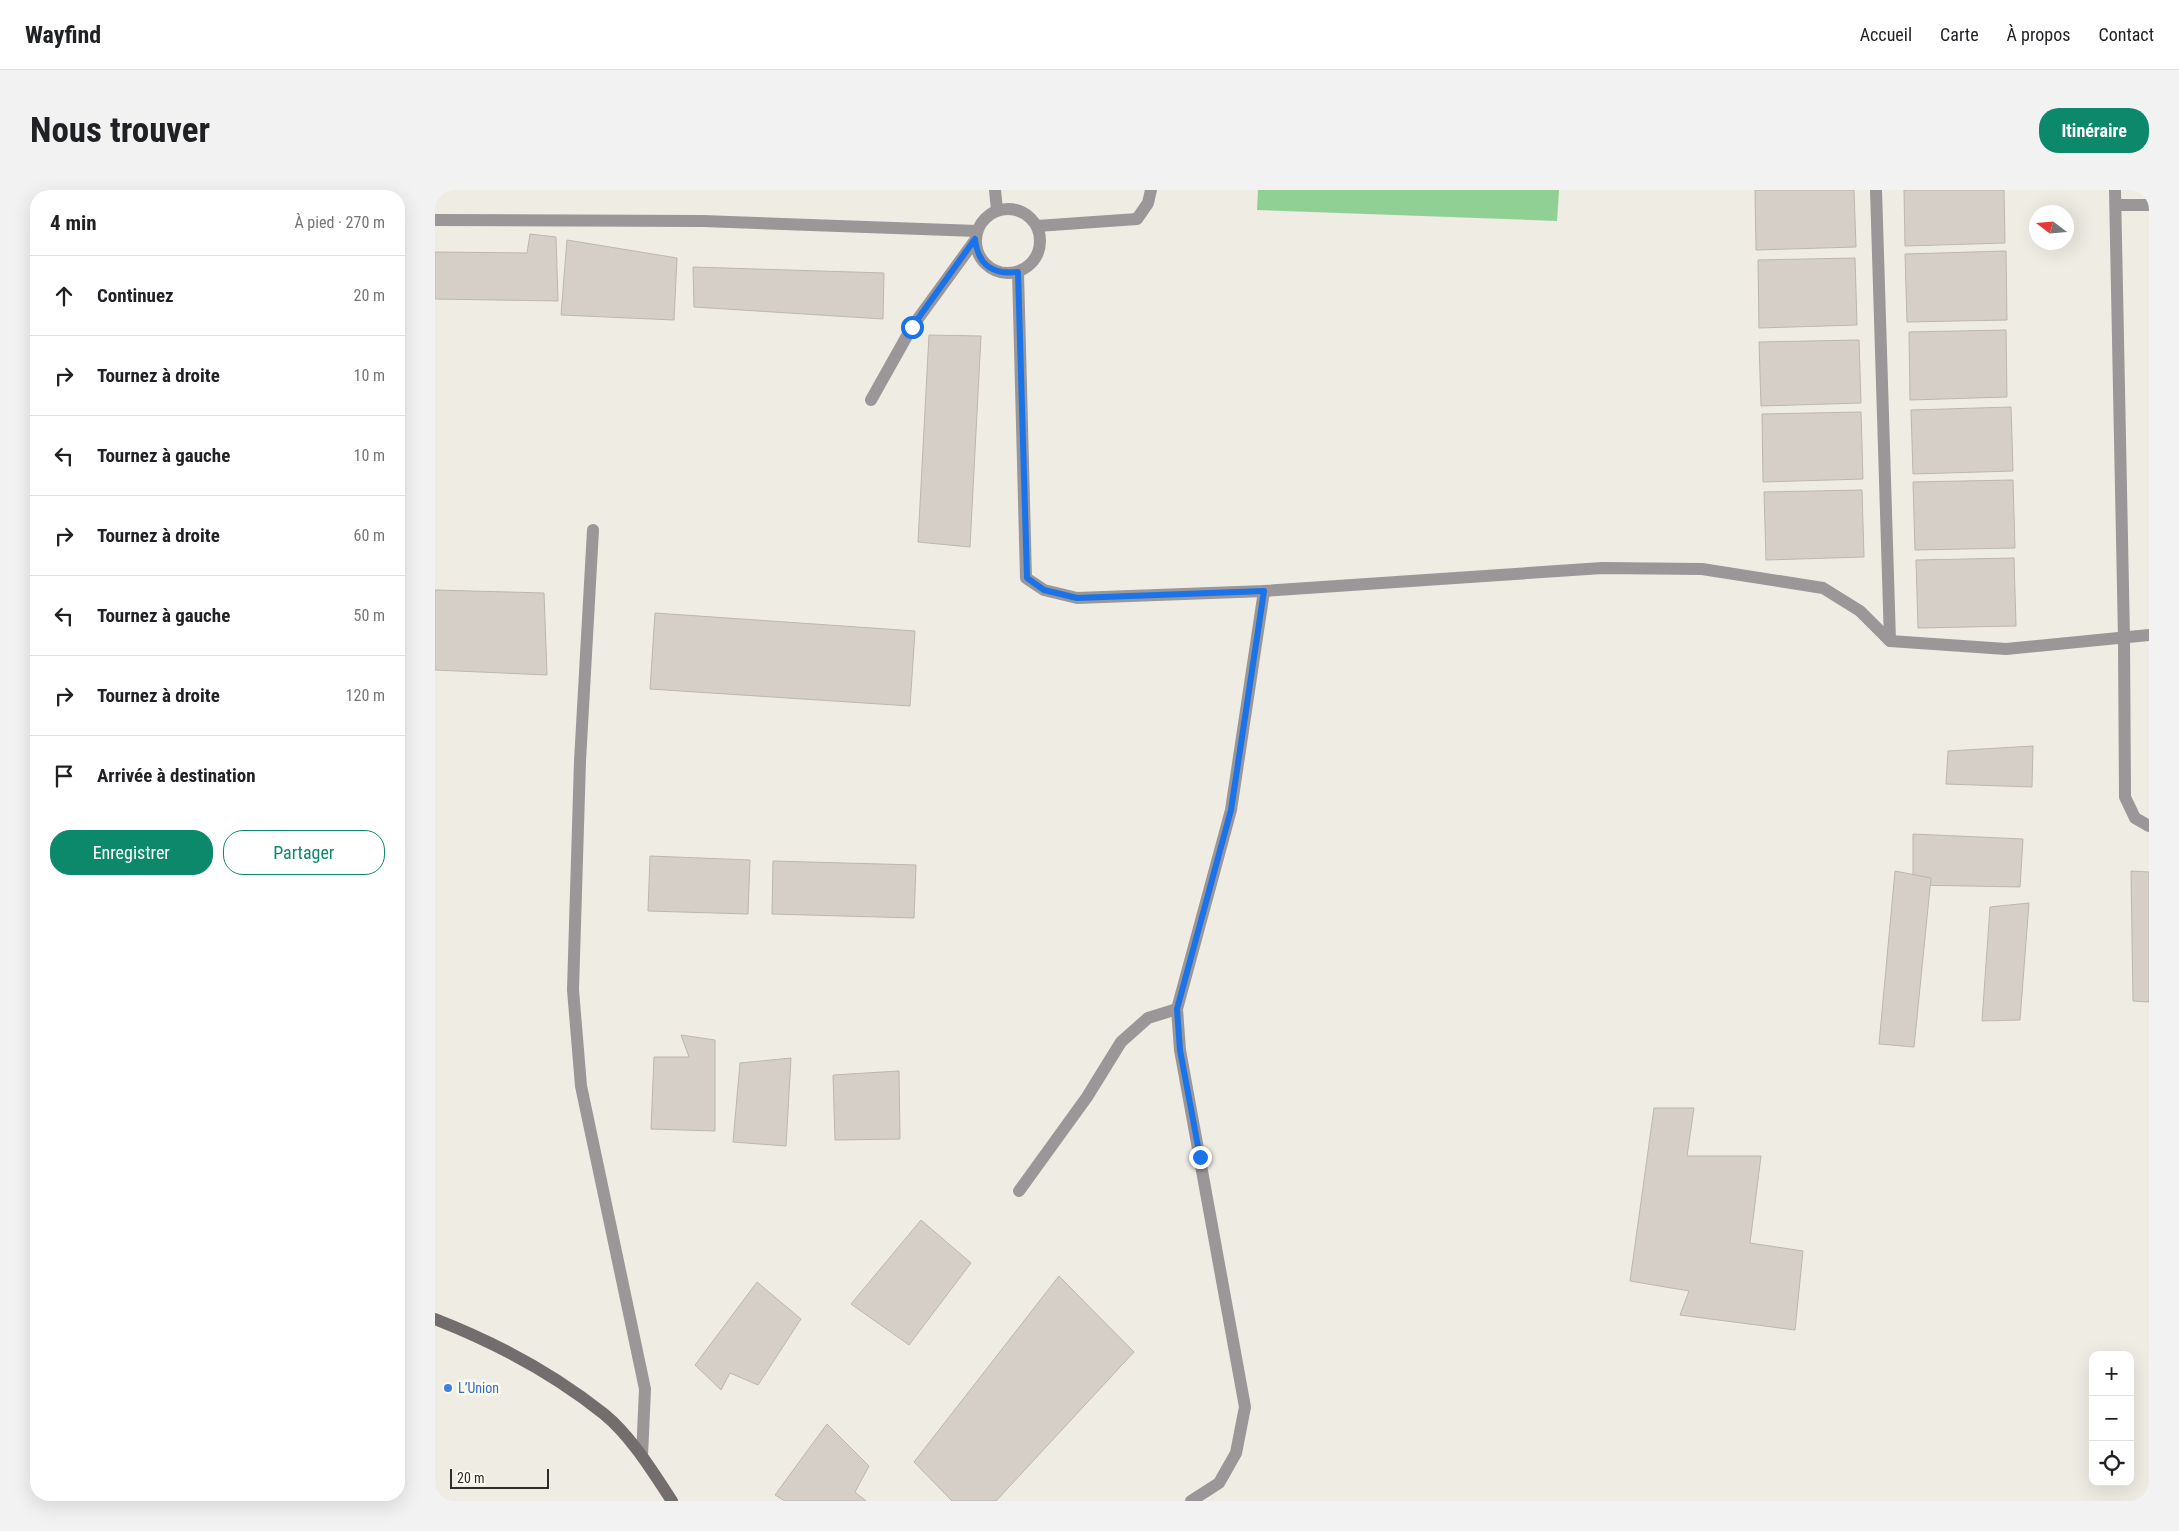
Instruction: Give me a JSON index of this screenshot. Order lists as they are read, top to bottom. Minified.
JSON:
{"places":["L’Union"],"scale_bar":"20 m","north":"left","page":{"header":"Wayfind","nav":["Accueil","Carte","À propos","Contact"],"buttons":["Itinéraire",["Enregistrer","Partager"]],"title":"Nous trouver","heading":["4 min","À pied · 270 m"],"list":[["Continuez","20 m"],["Tournez à droite","10 m"],["Tournez à gauche","10 m"],["Tournez à droite","60 m"],["Tournez à gauche","50 m"],["Tournez à droite","120 m"],"Arrivée à destination"],"map_buttons":["+","−"],"scale":"20 m"}}
